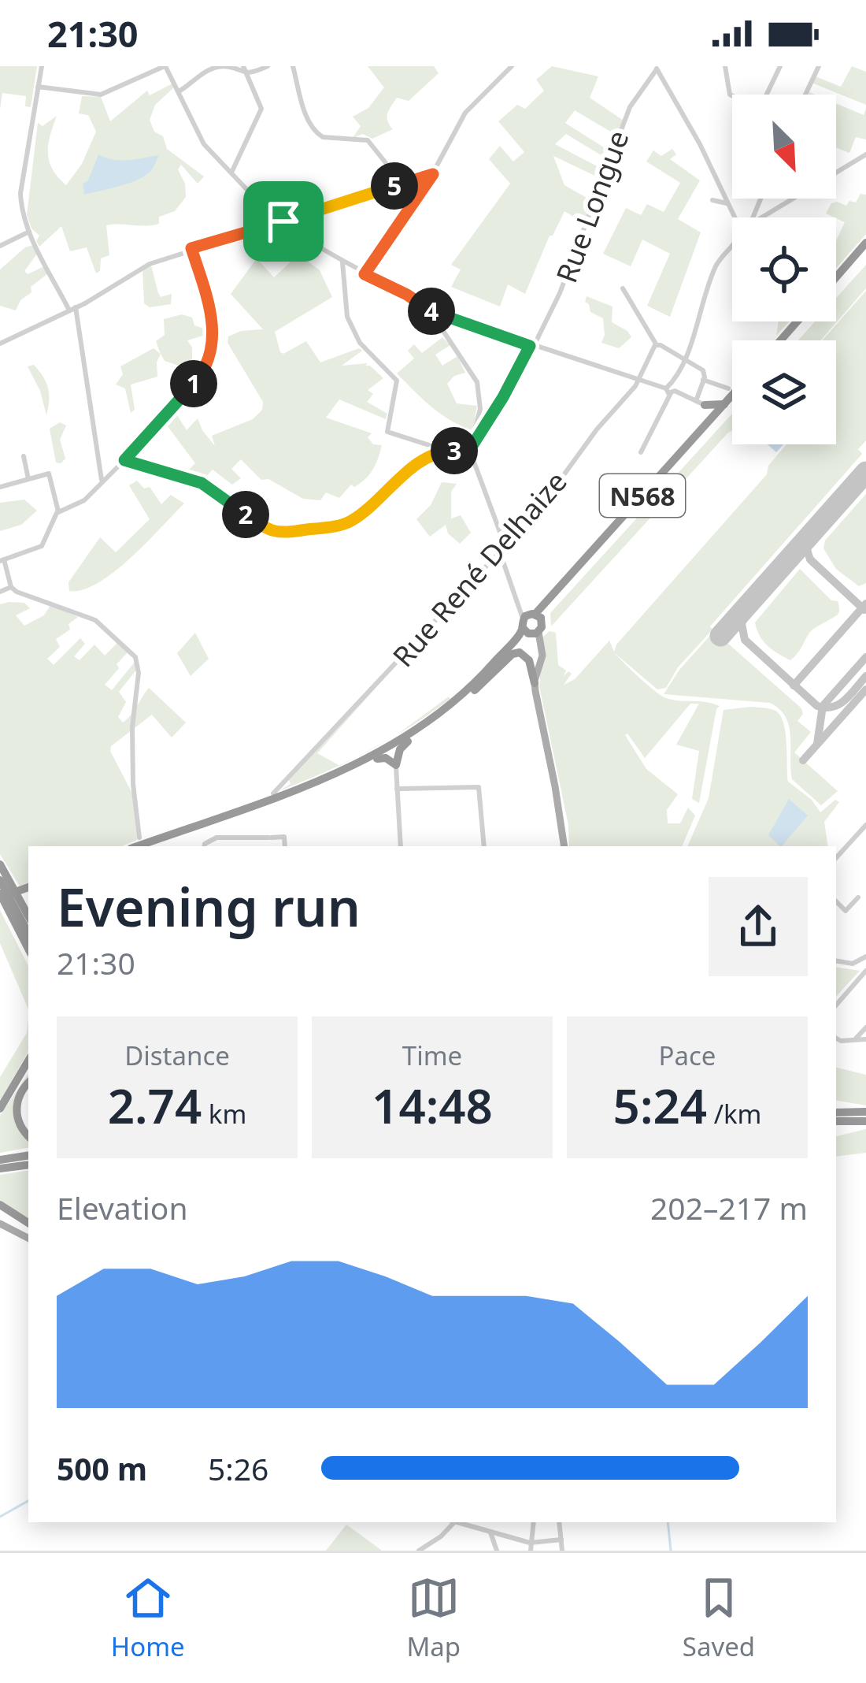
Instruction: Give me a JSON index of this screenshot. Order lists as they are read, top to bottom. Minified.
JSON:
{"streets":{"highway":["N568"],"street":["Rue Longue","Rue René Delhaize"]},"crossings":[["N568","Rue René Delhaize"]],"north":"bottom right","page":{"status":"21:30","pins":["5","4","1","3","2"],"heading":["Evening run","21:30"],"stats":[["Distance","2.74 km"],["Time","14:48"],["Pace","5:24 /km"]],"chart":["Elevation","202–217 m"],"list":[{"name":"500 m","note":"5:26"}],"tabs":["Home","Map","Saved"]}}
